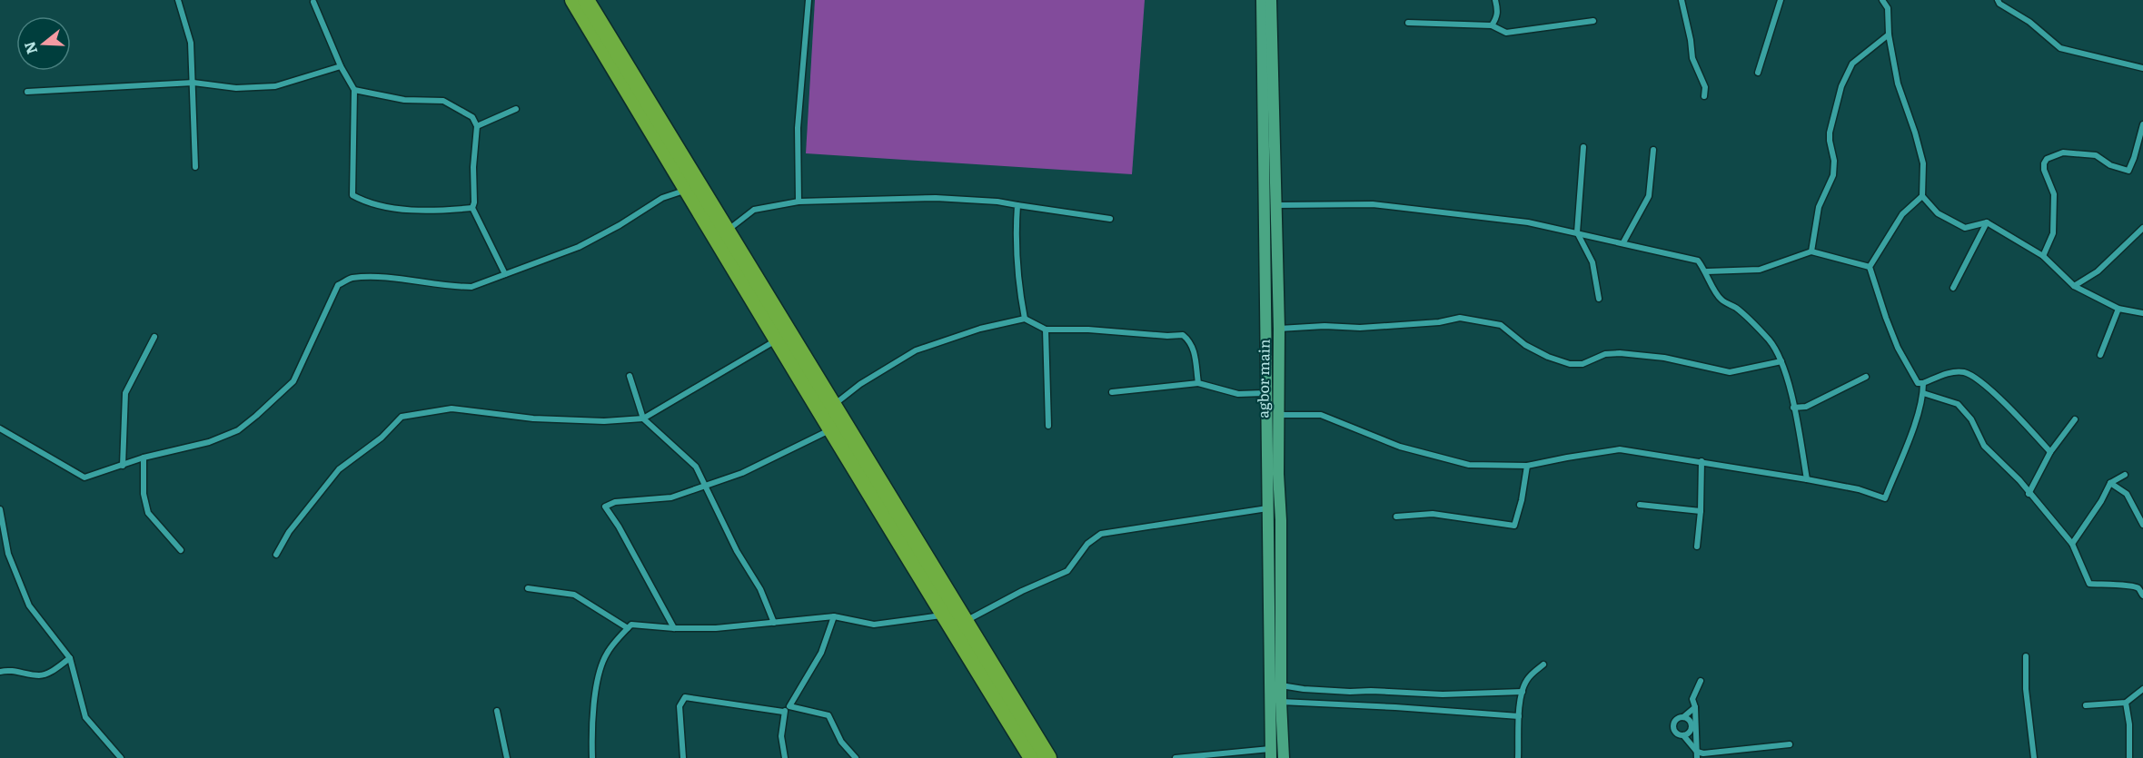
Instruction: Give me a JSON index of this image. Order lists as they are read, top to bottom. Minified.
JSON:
{"streets":{"main road":["agbor main"]},"north":"left"}
